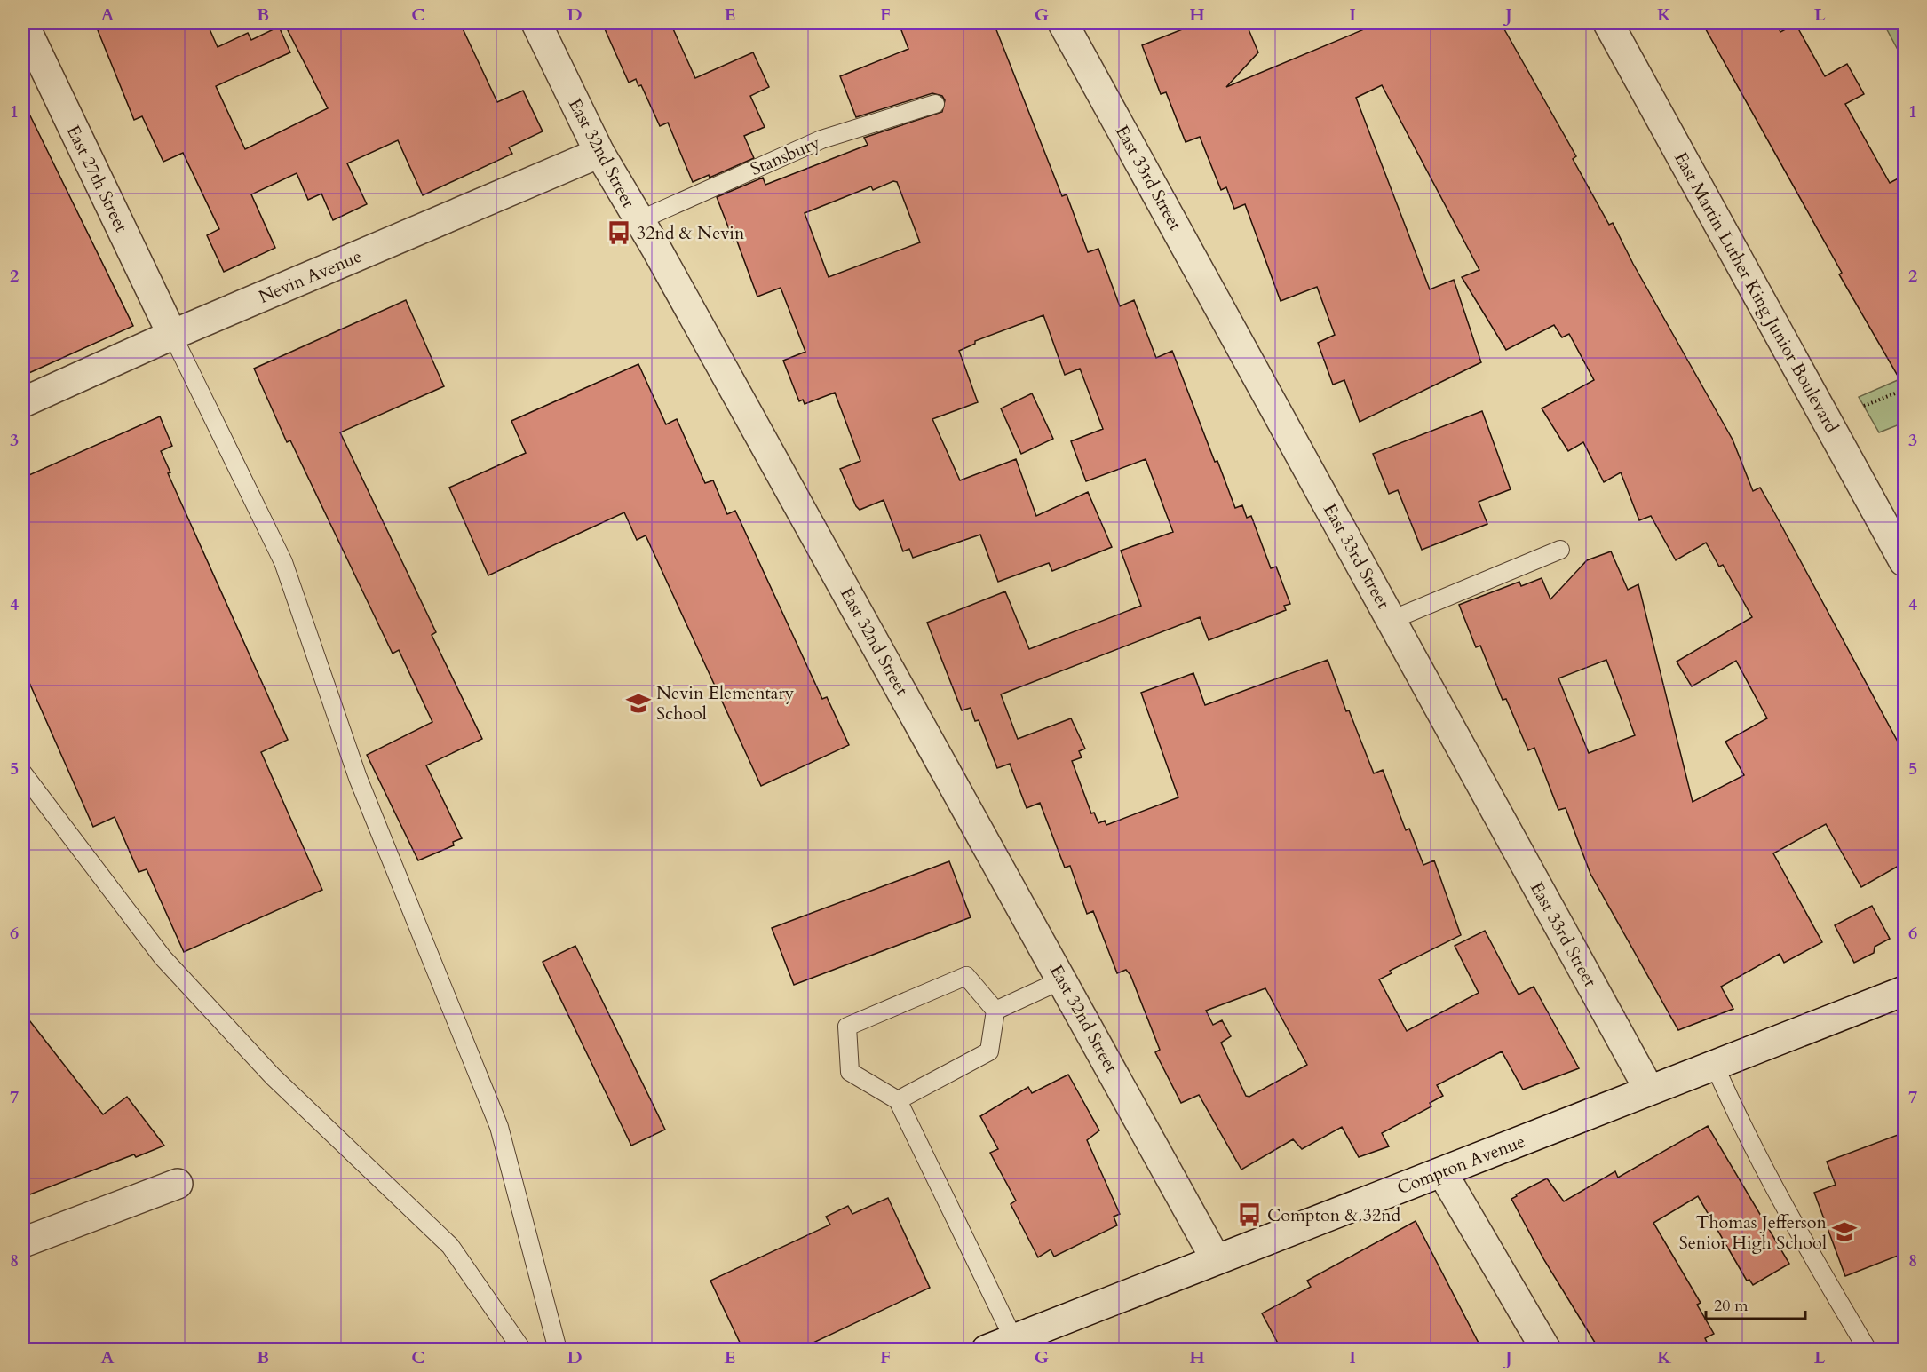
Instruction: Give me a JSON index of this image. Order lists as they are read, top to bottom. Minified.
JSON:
{"streets":{"street":["East 32nd Street","East 33rd Street","East 27th Street","Nevin Avenue","East Martin Luther King Junior Boulevard","Compton Avenue"],"lane":["Stansbury"]},"crossings":[["East 32nd Street","Stansbury"],["East 32nd Street","Nevin Avenue"],["East 32nd Street","Compton Avenue"],["East 33rd Street","Compton Avenue"],["East 27th Street","Nevin Avenue"]],"places":{"bus stop":["32nd & Nevin","Compton & 32nd"],"school or university":["Nevin Elementary School","Thomas Jefferson Senior High School"]},"scale_bar":"20 m","grid":{"columns":["A","B","C","D","E","F","G","H","I","J","K","L"],"rows":["1","2","3","4","5","6","7","8"]}}
